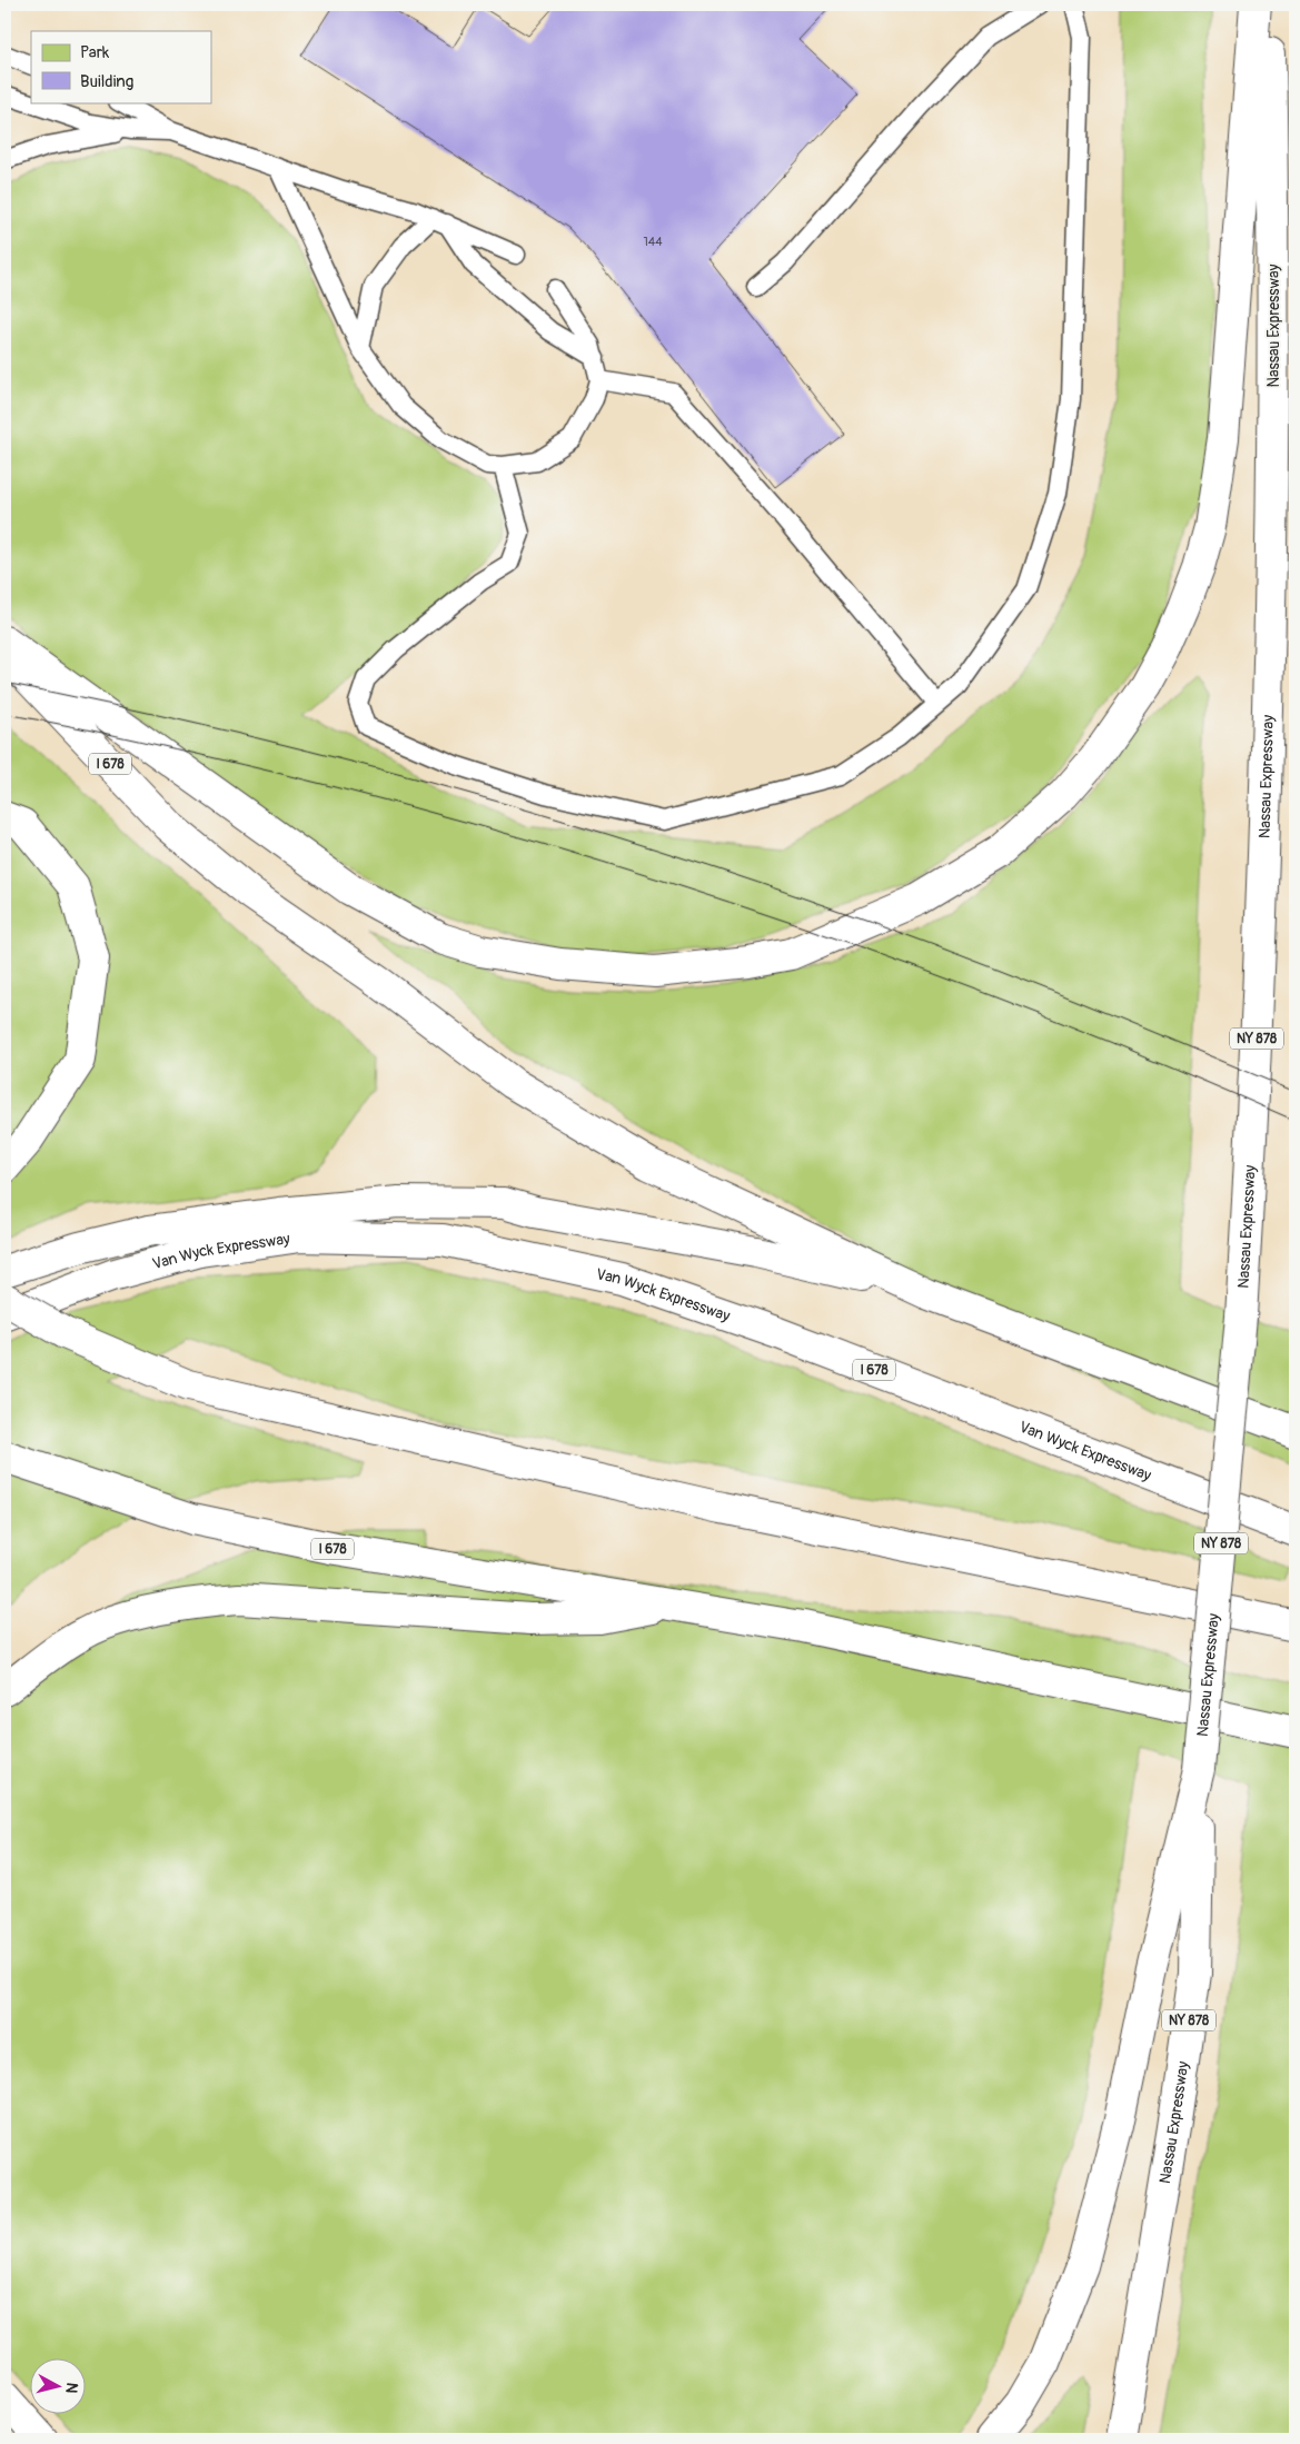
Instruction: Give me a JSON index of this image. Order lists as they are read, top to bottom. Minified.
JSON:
{"streets":{"highway":["Nassau Expressway","I 678","NY 878","Van Wyck Expressway"]},"house_numbers":["144"],"legend":["Park","Building"],"north":"right"}
